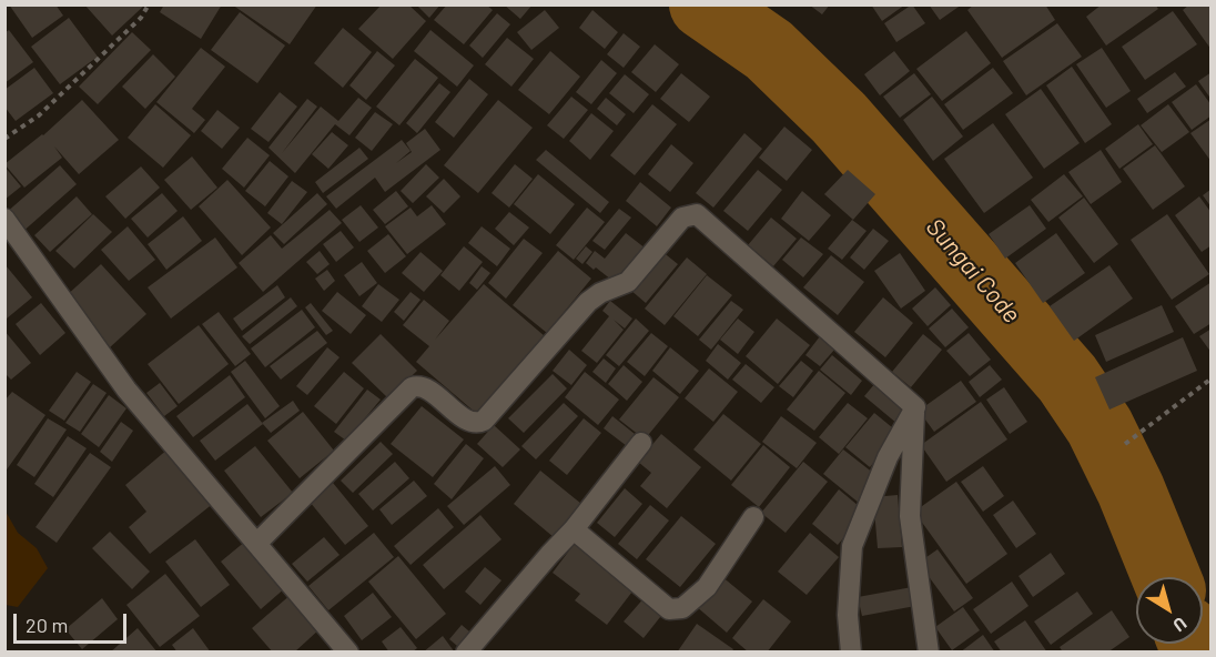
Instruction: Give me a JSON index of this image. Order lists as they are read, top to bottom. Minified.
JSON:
{"water":["Sungai Code"],"scale_bar":"20 m","north":"bottom right"}
